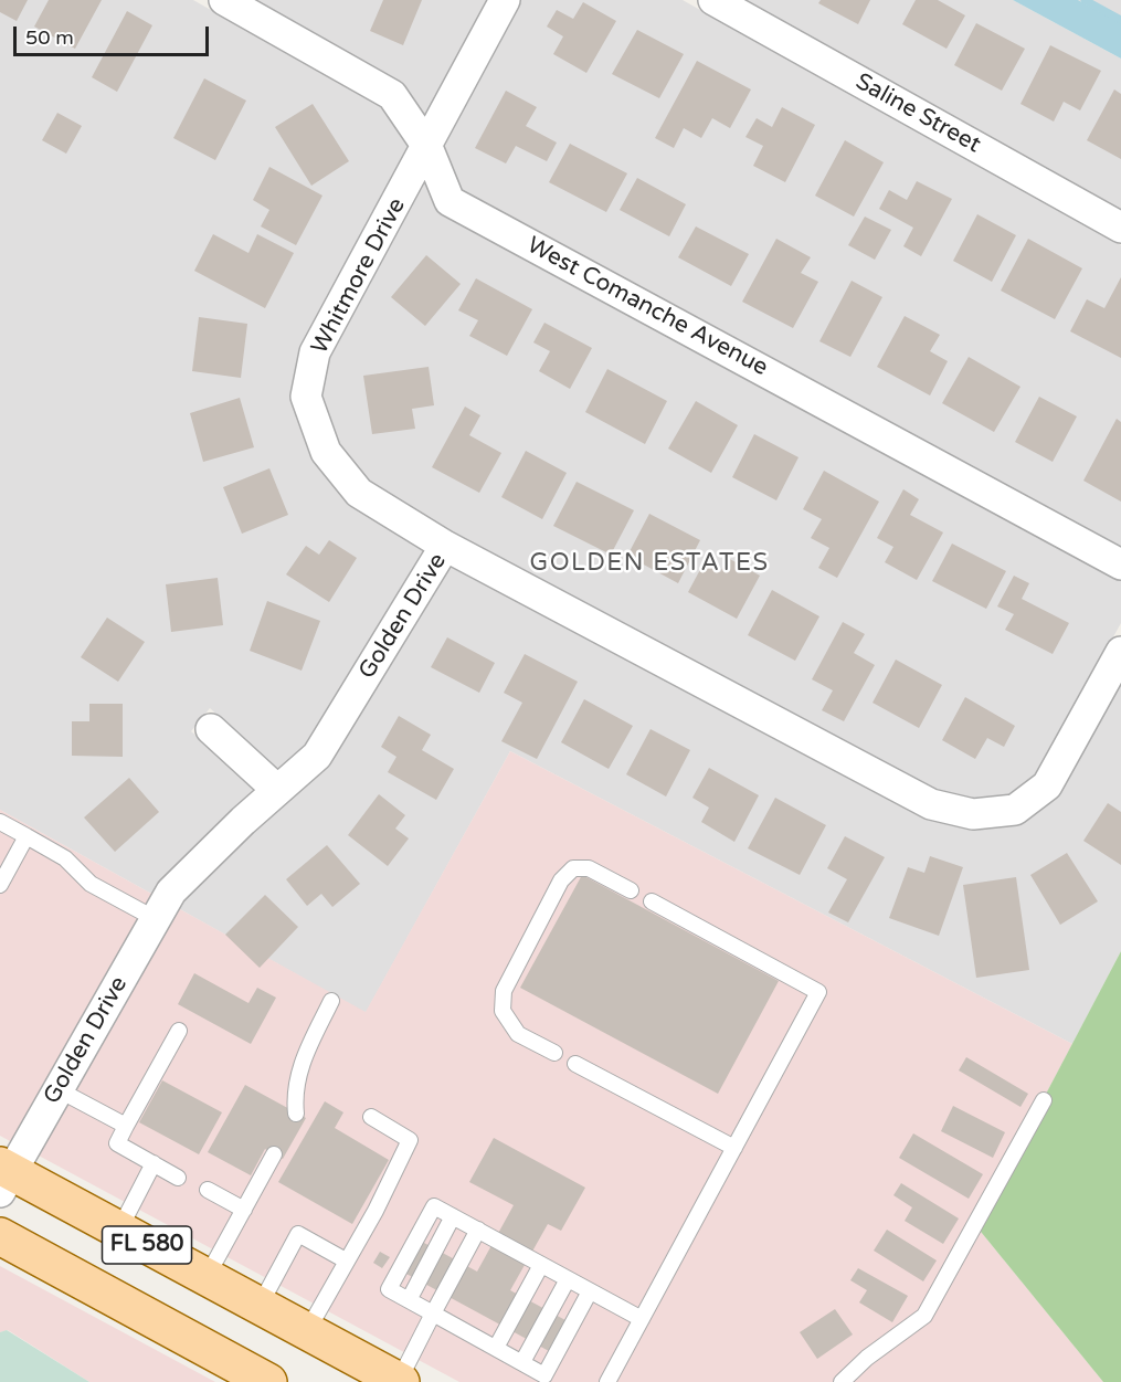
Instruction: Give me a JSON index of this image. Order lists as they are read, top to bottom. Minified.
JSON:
{"streets":{"main road":["FL 580"],"street":["Saline Street","Whitmore Drive","West Comanche Avenue","Golden Drive"]},"crossings":[["Whitmore Drive","West Comanche Avenue"],["Whitmore Drive","Golden Drive"],["Golden Drive","FL 580"]],"districts":["GOLDEN ESTATES"],"scale_bar":"50 m"}
